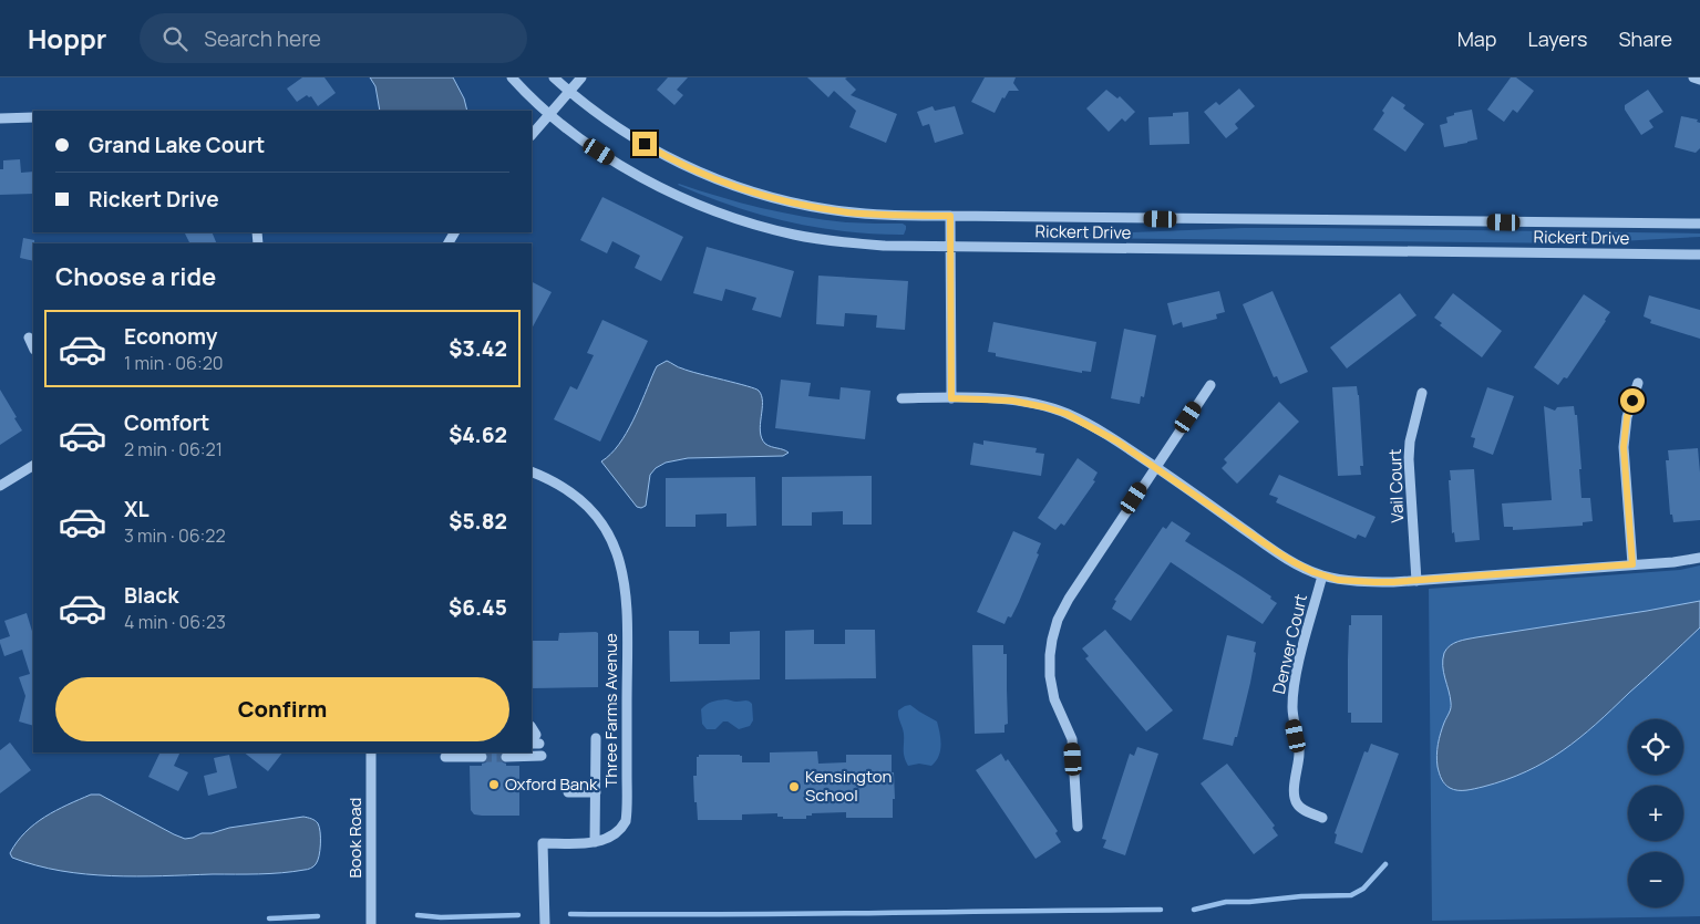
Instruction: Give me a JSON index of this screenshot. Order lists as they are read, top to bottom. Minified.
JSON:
{"streets":{"street":["Rickert Drive","Vail Court","Denver Court","Three Farms Avenue","Book Road"]},"places":["Oxford Bank","Kensington School"],"page":{"header":"Hoppr","search":"Search here","nav":["Map","Layers","Share"],"banner":["Grand Lake Court","Rickert Drive"],"heading":"Choose a ride","list":[{"name":"Economy","note":"1 min · 06:20","value":"$3.42"},{"name":"Comfort","note":"2 min · 06:21","value":"$4.62"},{"name":"XL","note":"3 min · 06:22","value":"$5.82"},{"name":"Black","note":"4 min · 06:23","value":"$6.45"}],"buttons":"Confirm","map_buttons":["+","−"]}}
